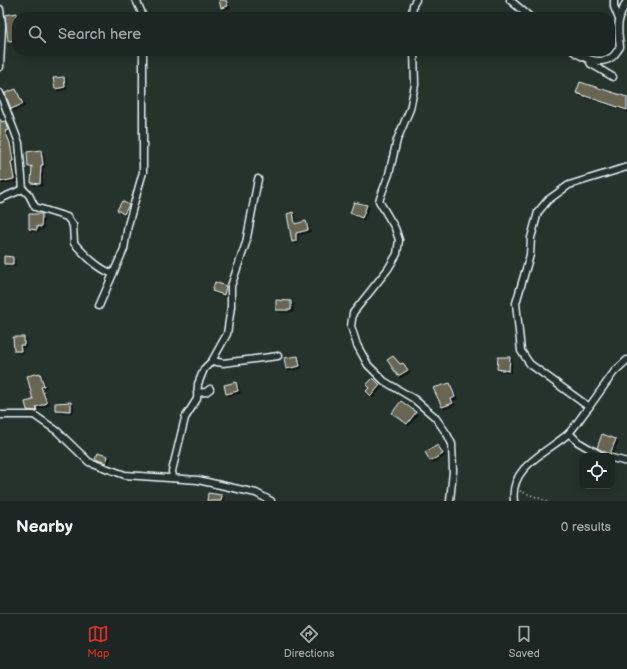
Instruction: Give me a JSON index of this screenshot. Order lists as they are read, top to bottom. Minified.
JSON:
{"page":{"search":"Search here","heading":["Nearby","0 results"],"nav":["Map","Directions","Saved"]}}
